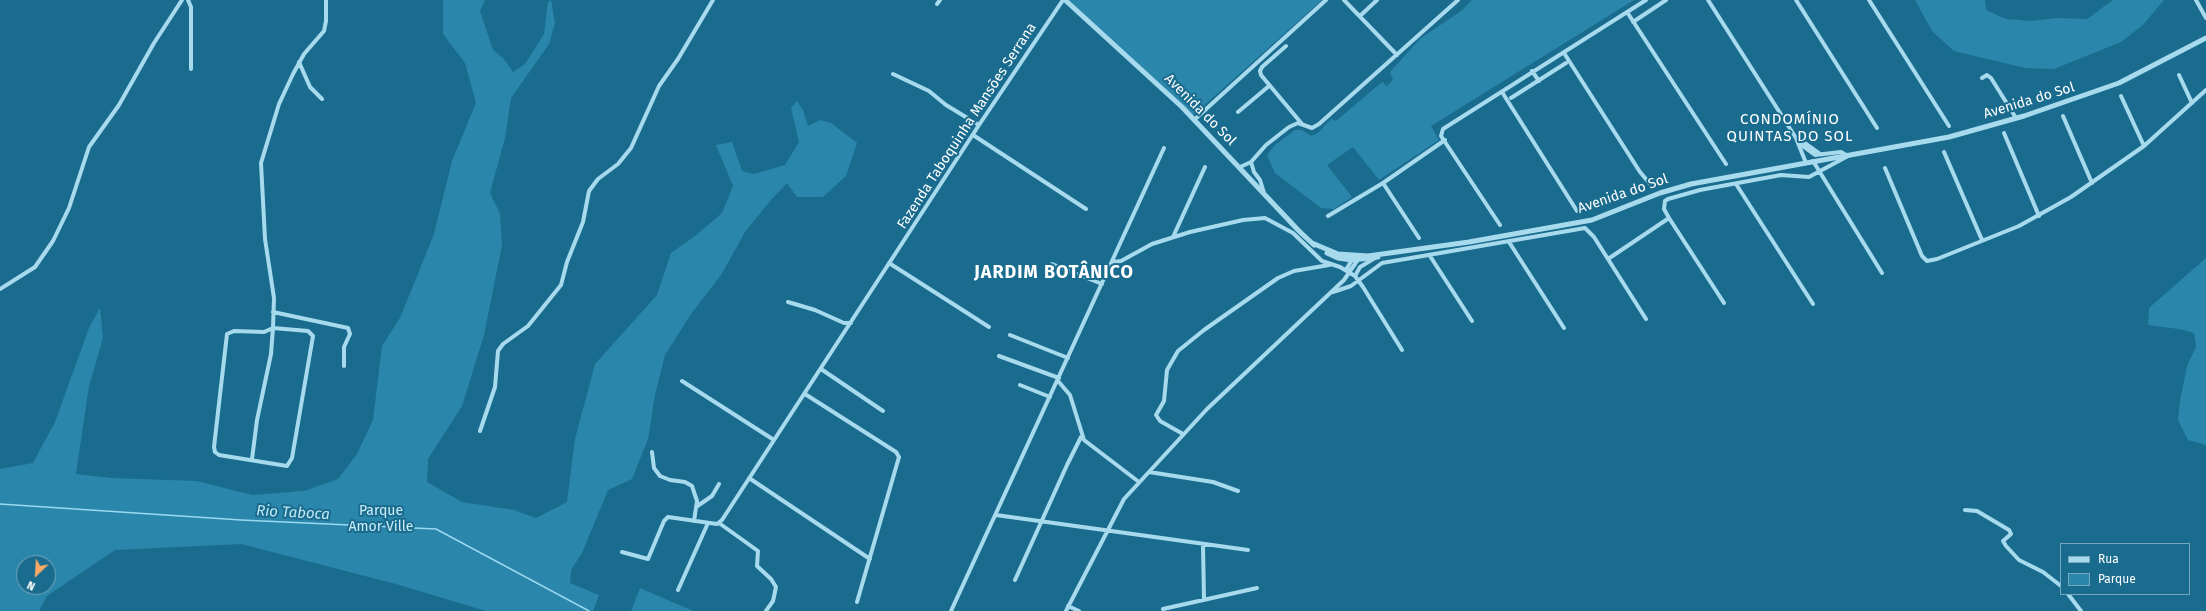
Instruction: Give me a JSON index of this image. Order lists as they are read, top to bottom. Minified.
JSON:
{"streets":{"street":["Avenida do Sol","Fazenda Taboquinha Mansões Serrana"]},"crossings":[["Avenida do Sol","Fazenda Taboquinha Mansões Serrana"]],"districts":["CONDOMÍNIO QUINTAS DO SOL","JARDIM BOTÂNICO"],"water":["Rio Taboca"],"parks":["Parque Amor Ville"],"legend":["Rua","Parque"],"north":"bottom left"}
